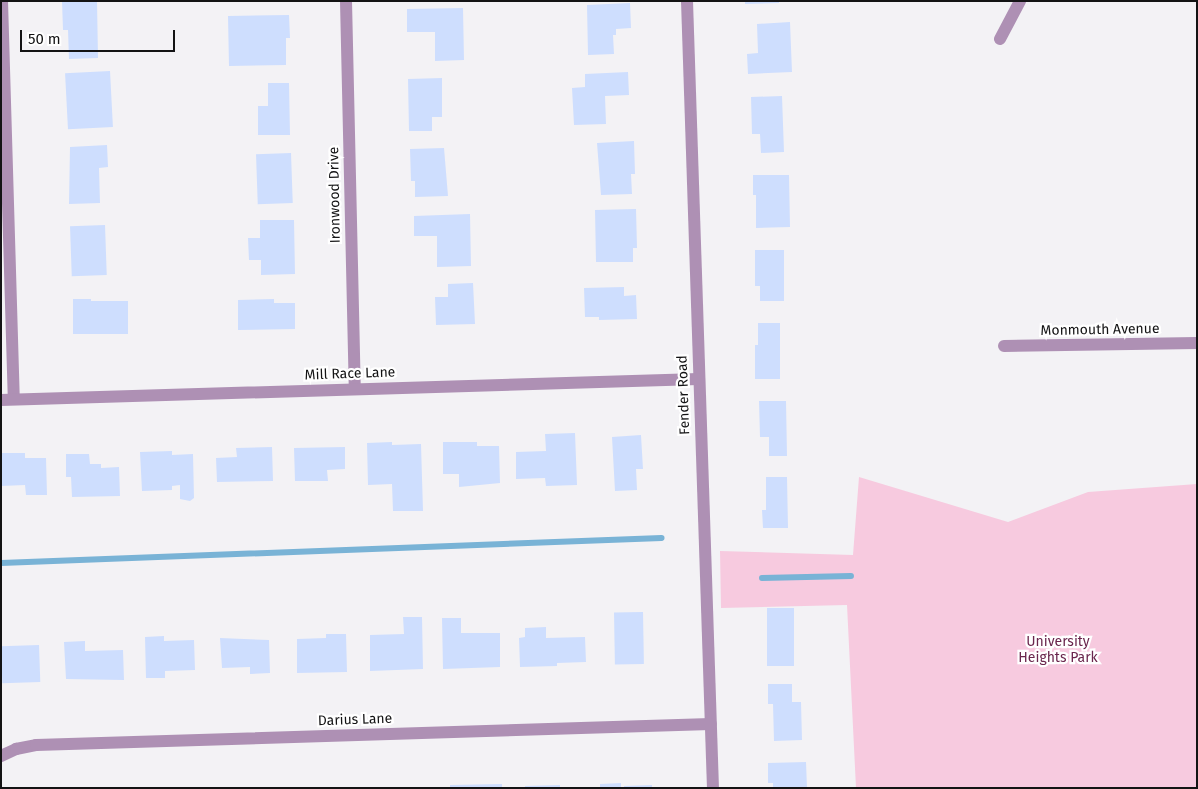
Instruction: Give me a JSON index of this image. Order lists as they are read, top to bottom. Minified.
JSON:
{"streets":{"street":["Ironwood Drive","Monmouth Avenue","Mill Race Lane","Fender Road","Darius Lane"]},"crossings":[["Ironwood Drive","Mill Race Lane"],["Mill Race Lane","Fender Road"],["Fender Road","Darius Lane"]],"parks":["University Heights Park"],"scale_bar":"50 m"}
